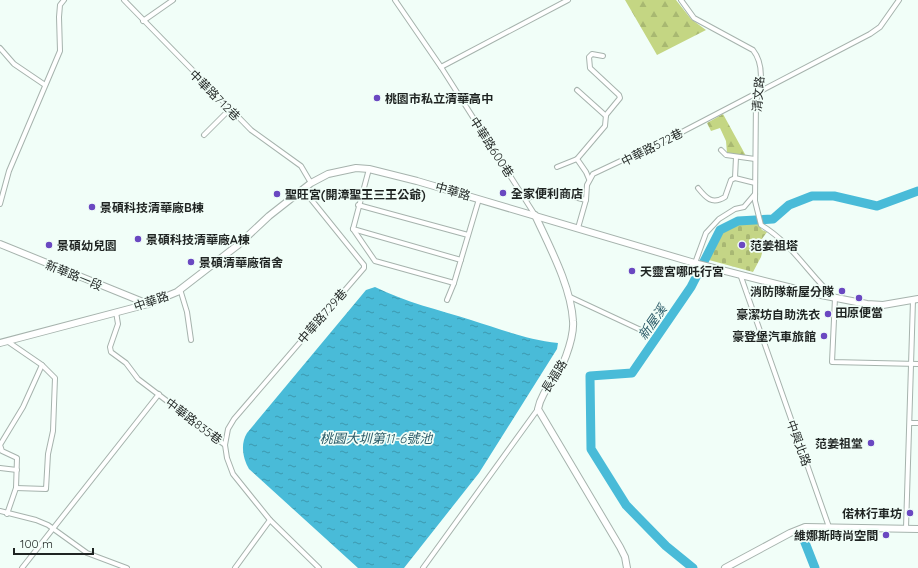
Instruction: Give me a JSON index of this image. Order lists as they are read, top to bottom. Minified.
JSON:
{"streets":{"main road":["中華路","新華路一段","長福路"],"street":["清文路","中華路712巷","中華路600巷","中華路572巷","中華路729巷","中華路835巷","中興北路"]},"crossings":[["清文路","中華路572巷"],["清文路","中華路"],["中華路712巷","中華路"],["中華路600巷","中華路"],["中華路600巷","長福路"],["中華路","新華路一段"],["中華路","中華路729巷"],["中華路","長福路"],["中華路","中華路835巷"],["中華路","中興北路"],["中華路729巷","中華路835巷"]],"water":["新屋溪","桃園大圳第11-6號池"],"places":["桃園市私立清華高中","全家便利商店","聖旺宮(開漳聖王三王公爺)","景碩科技清華廠B棟","景碩科技清華廠A棟","景碩幼兒園","范姜祖塔","景碩清華廠宿舍","天靈宮哪吒行宮","消防隊新屋分隊","田原便當","豪潔坊自助洗衣","豪登堡汽車旅館","范姜祖堂","偌林行車坊","維娜斯時尚空間"],"scale_bar":"100 m"}
